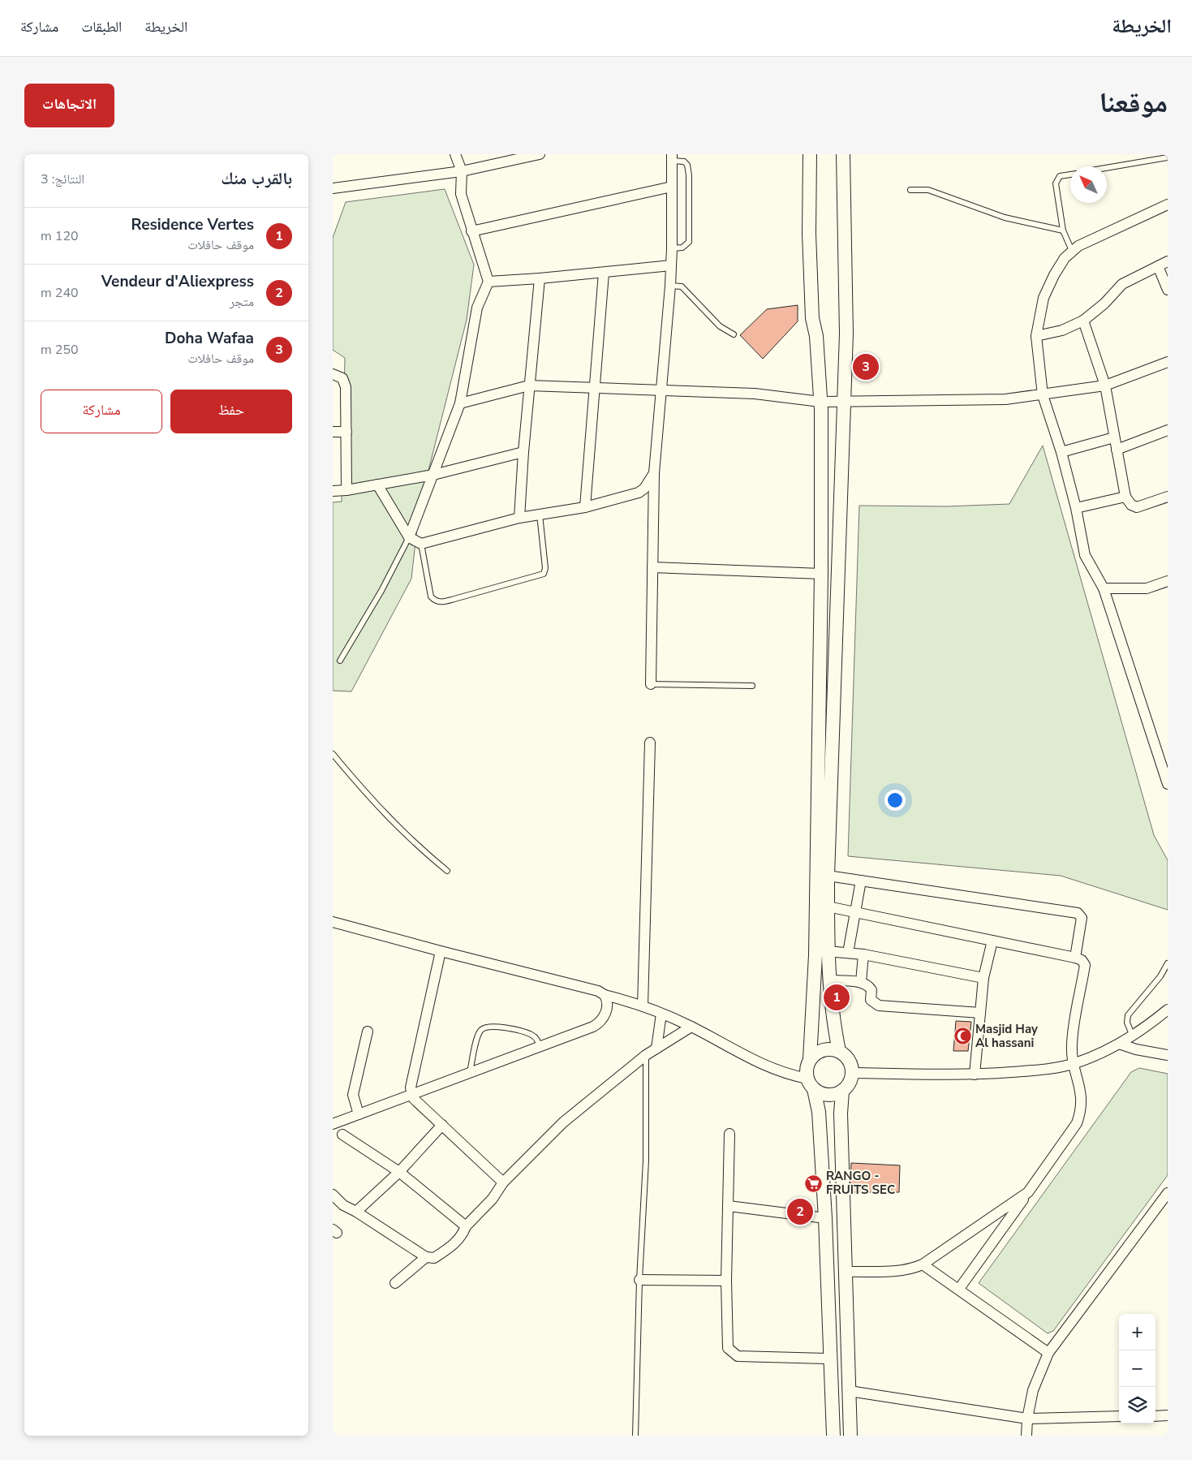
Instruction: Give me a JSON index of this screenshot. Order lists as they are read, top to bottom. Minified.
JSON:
{"places":{"mosque":["Masjid Hay Al hassani"],"supermarket":["RANGO - FRUITS SEC"]},"north":"top left","page":{"header":"الخريطة","nav":["الخريطة","الطبقات","مشاركة"],"title":"موقعنا","buttons":["الاتجاهات",["حفظ","مشاركة"]],"heading":["بالقرب منك","النتائج: 3"],"list":[{"mark":"1","name":"Residence Vertes","note":"موقف حافلات","value":"120 m"},{"mark":"2","name":"Vendeur d'Aliexpress","note":"متجر","value":"240 m"},{"mark":"3","name":"Doha Wafaa","note":"موقف حافلات","value":"250 m"}],"pins":["3","1","2"],"map_buttons":["+","−"]}}
